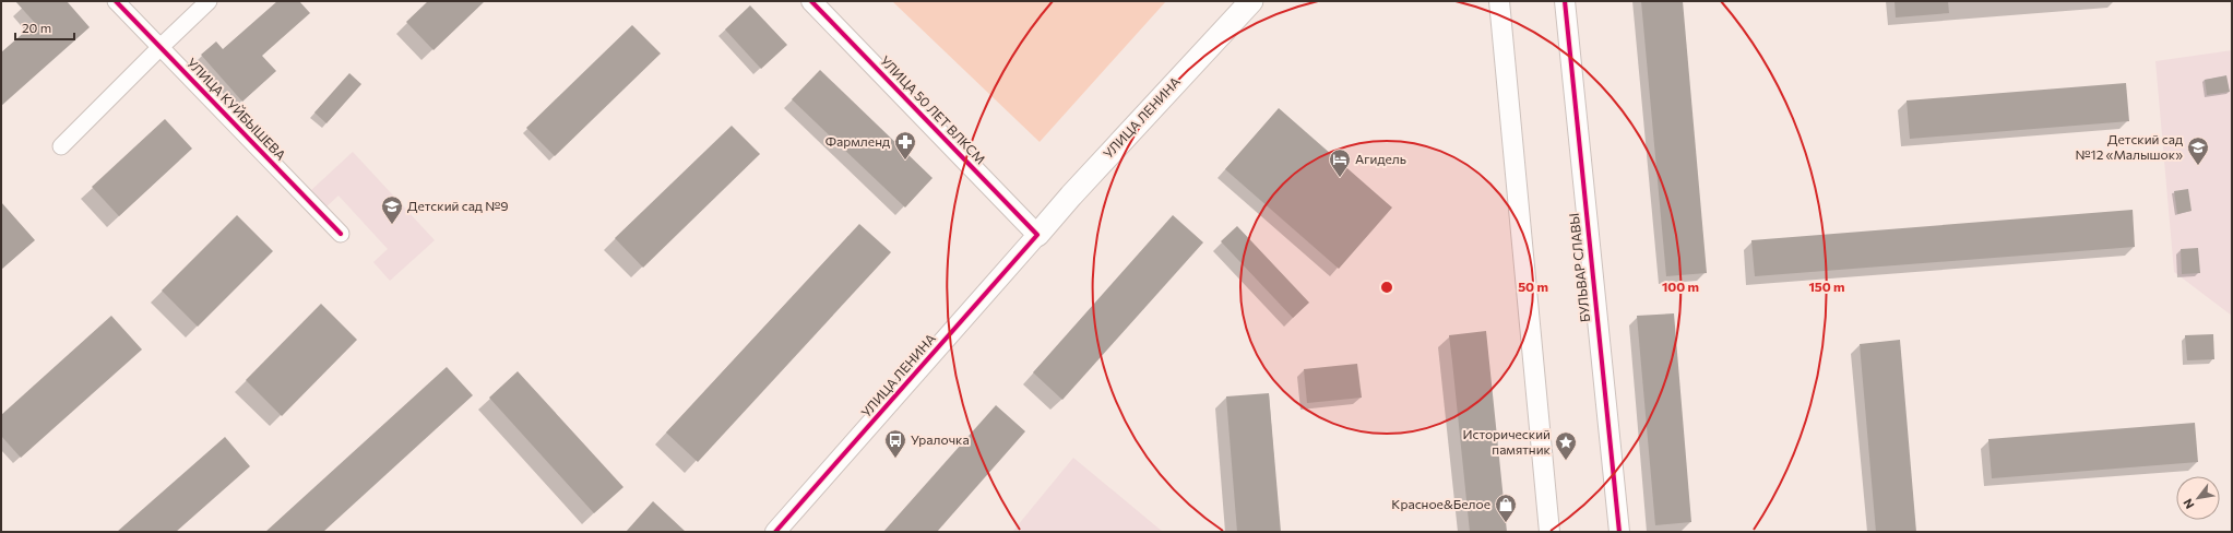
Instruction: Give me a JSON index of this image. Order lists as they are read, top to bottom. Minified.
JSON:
{"streets":{"main road":["УЛИЦА ЛЕНИНА"],"street":["УЛИЦА КУЙБЫШЕВА","УЛИЦА 50 ЛЕТ ВЛКСМ","БУЛЬВАР СЛАВЫ"]},"crossings":[["УЛИЦА 50 ЛЕТ ВЛКСМ","УЛИЦА ЛЕНИНА"]],"places":{"pharmacy":["Фармленд"],"school or university":["Детский сад №12 «Малышок»","Детский сад №9"],"hotel":["Агидель"],"bus stop":["Уралочка"],"place":["Исторический памятник"],"shop":["Красное&Белое"]},"scale_bar":"20 m","north":"bottom left","rings":["50 m","100 m","150 m"]}
